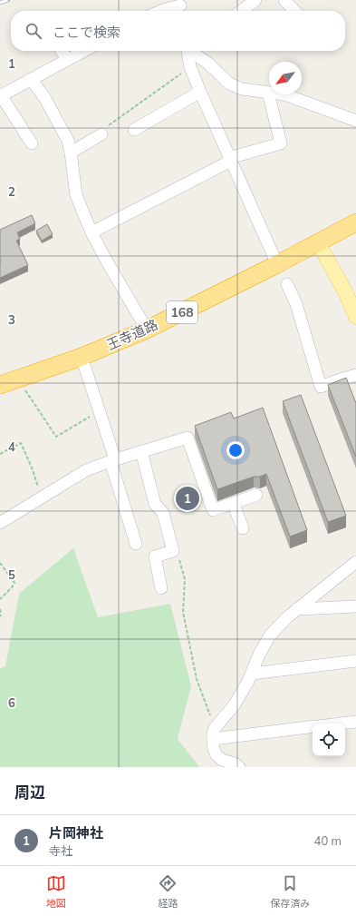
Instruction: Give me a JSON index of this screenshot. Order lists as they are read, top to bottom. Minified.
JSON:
{"streets":{"highway":["168","王寺道路"]},"north":"bottom left","page":{"search":"ここで検索","pins":"1","heading":"周辺","list":[{"mark":"1","name":"片岡神社","note":"寺社","value":"40 m"}],"nav":["地図","経路","保存済み"]},"grid":{"rows":["1","2","3","4","5","6"]}}
